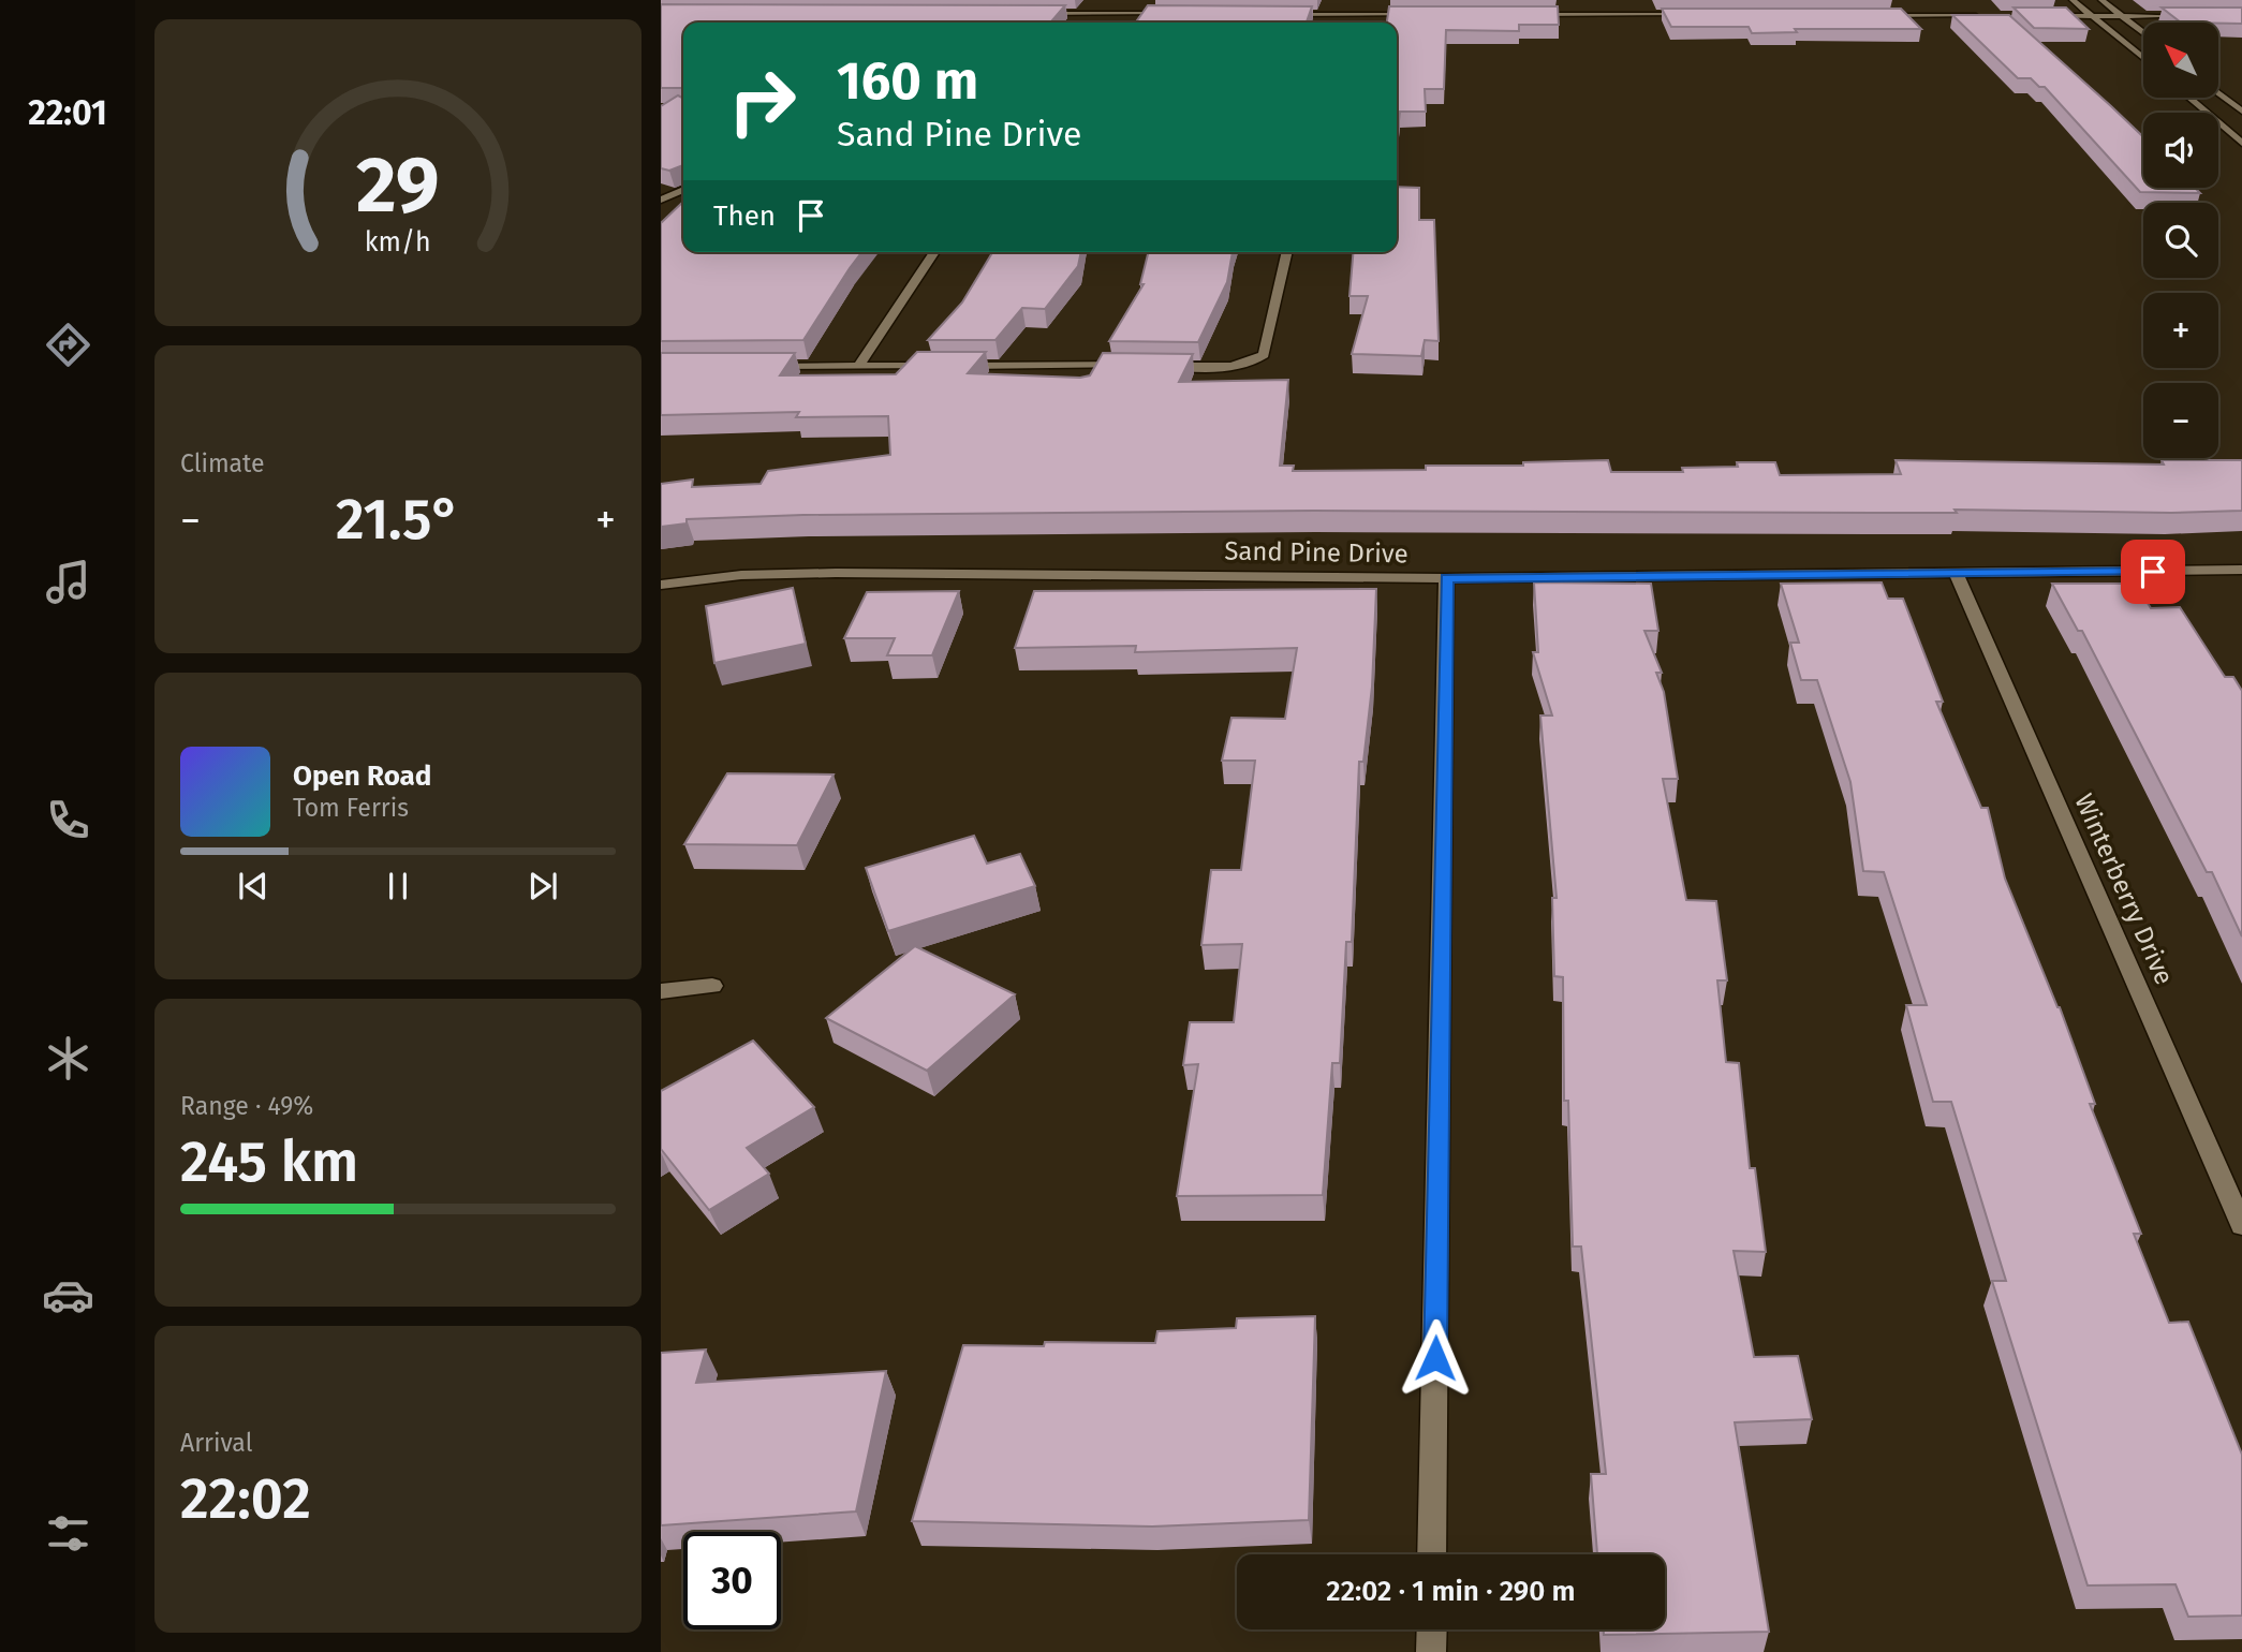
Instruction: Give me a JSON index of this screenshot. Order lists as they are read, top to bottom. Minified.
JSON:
{"streets":{"street":["Sand Pine Drive","Winterberry Drive"]},"crossings":[["Sand Pine Drive","Winterberry Drive"]],"north":"top left","page":{"tabs":"22:01","map_buttons":["+","−"],"turn":["160 m","Sand Pine Drive"],"then":"Then","tile":["Climate",["Range · 49%","245 km"],["Arrival","22:02"]],"heat":["−","21.5°","+"],"song":["Open Road","Tom Ferris"],"limit":"30","trip":"22:02 · 1 min · 290 m","gauge":["29","km/h"]}}
